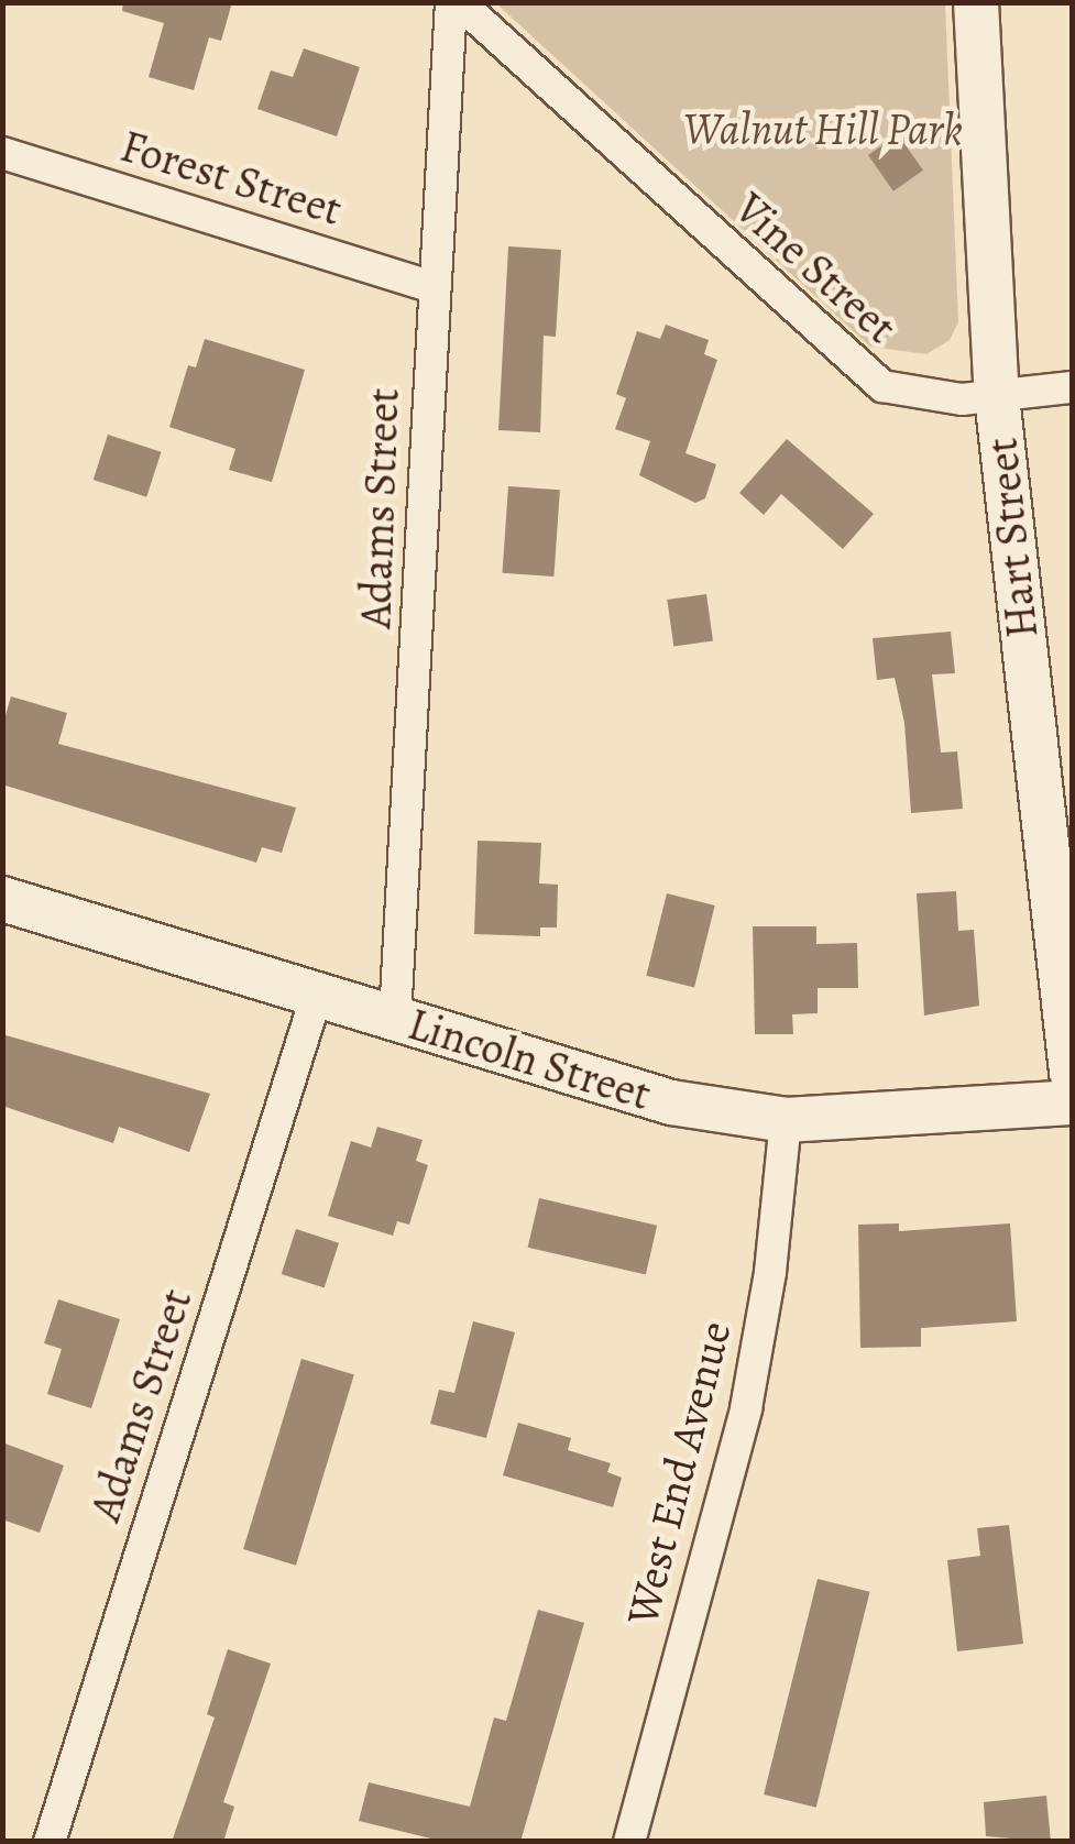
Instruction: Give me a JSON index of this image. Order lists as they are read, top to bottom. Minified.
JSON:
{"streets":{"street":["Forest Street","Vine Street","Adams Street","Hart Street","Lincoln Street","West End Avenue"]},"crossings":[["Forest Street","Adams Street"],["Vine Street","Adams Street"],["Vine Street","Hart Street"],["Adams Street","Lincoln Street"],["Lincoln Street","West End Avenue"]],"parks":["Walnut Hill Park"]}
